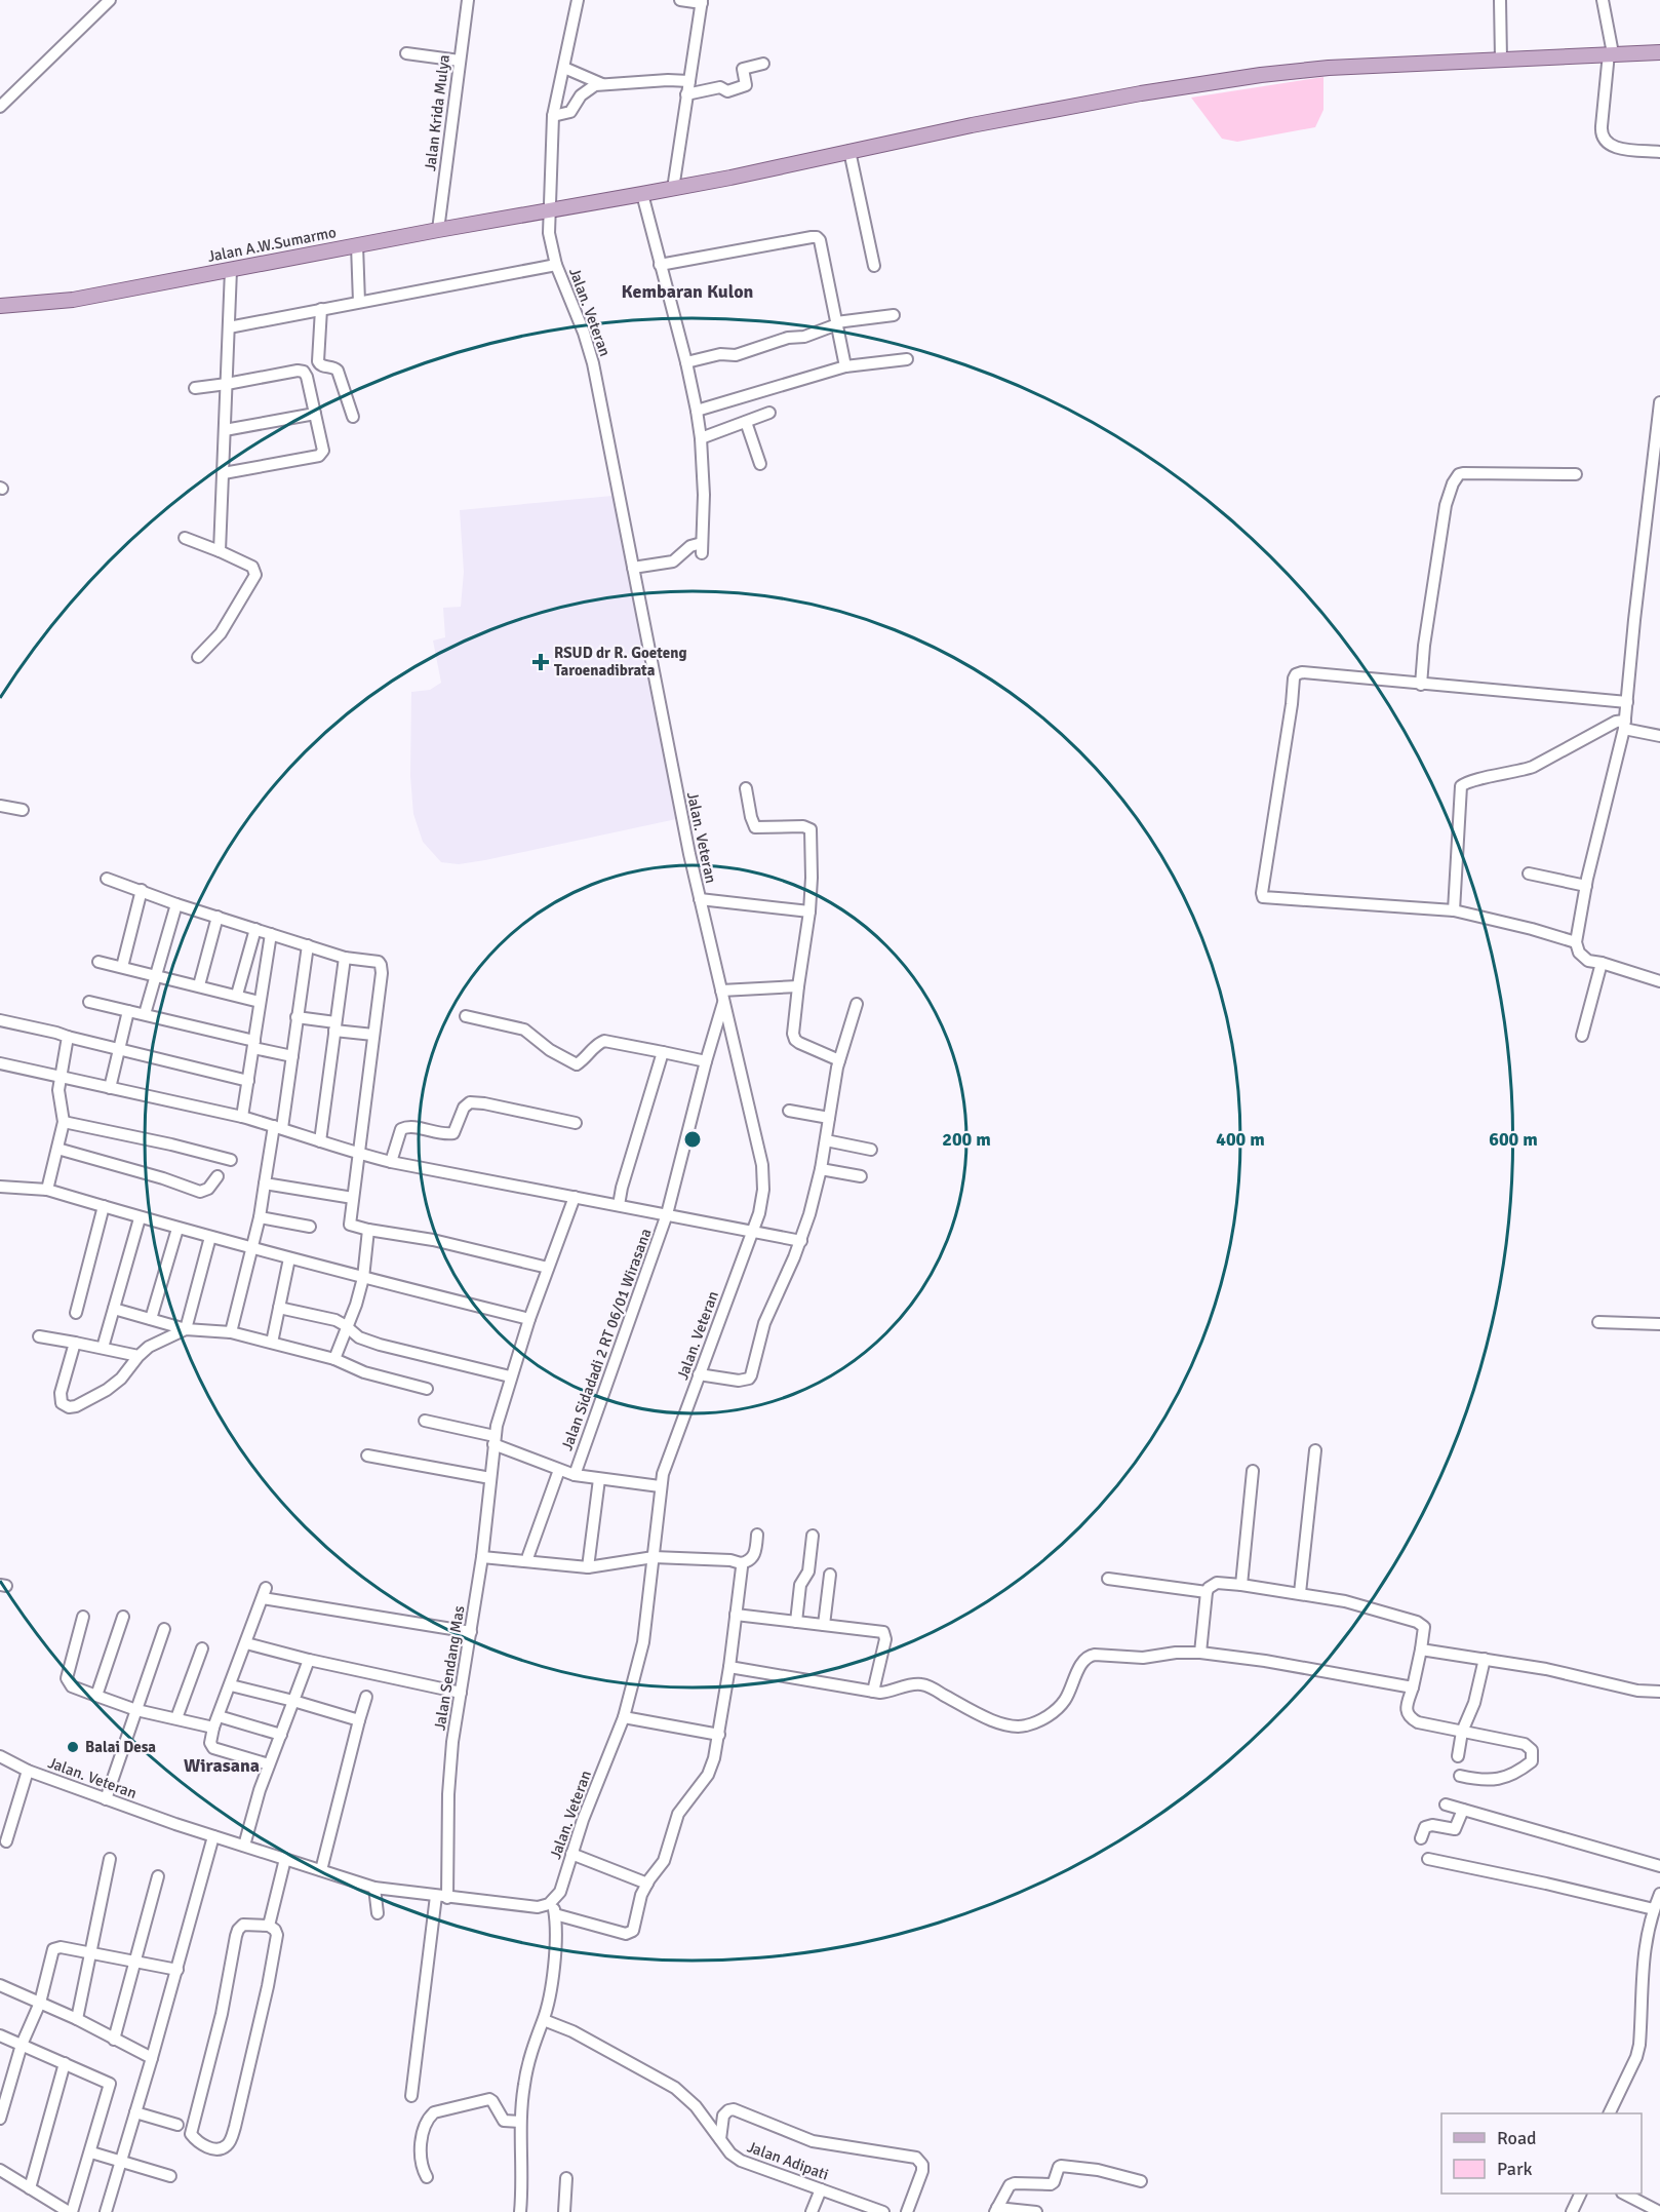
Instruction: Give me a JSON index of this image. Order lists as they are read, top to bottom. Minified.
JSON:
{"streets":{"main road":["Jalan A.W.Sumarmo"],"street":["Jalan Krida Mulya","Jalan. Veteran","Jalan Sidadadi 2 RT 06/01 Wirasana","Jalan Sendang Mas","Jalan Adipati"]},"crossings":[["Jalan Krida Mulya","Jalan A.W.Sumarmo"],["Jalan A.W.Sumarmo","Jalan. Veteran"],["Jalan. Veteran","Jalan Sidadadi 2 RT 06/01 Wirasana"],["Jalan. Veteran","Jalan Sendang Mas"]],"districts":["Kembaran Kulon","Wirasana"],"places":{"health":["RSUD dr R. Goeteng Taroenadibrata"],"other":["Balai Desa"]},"legend":["Road","Park"],"rings":["200 m","400 m","600 m"]}
